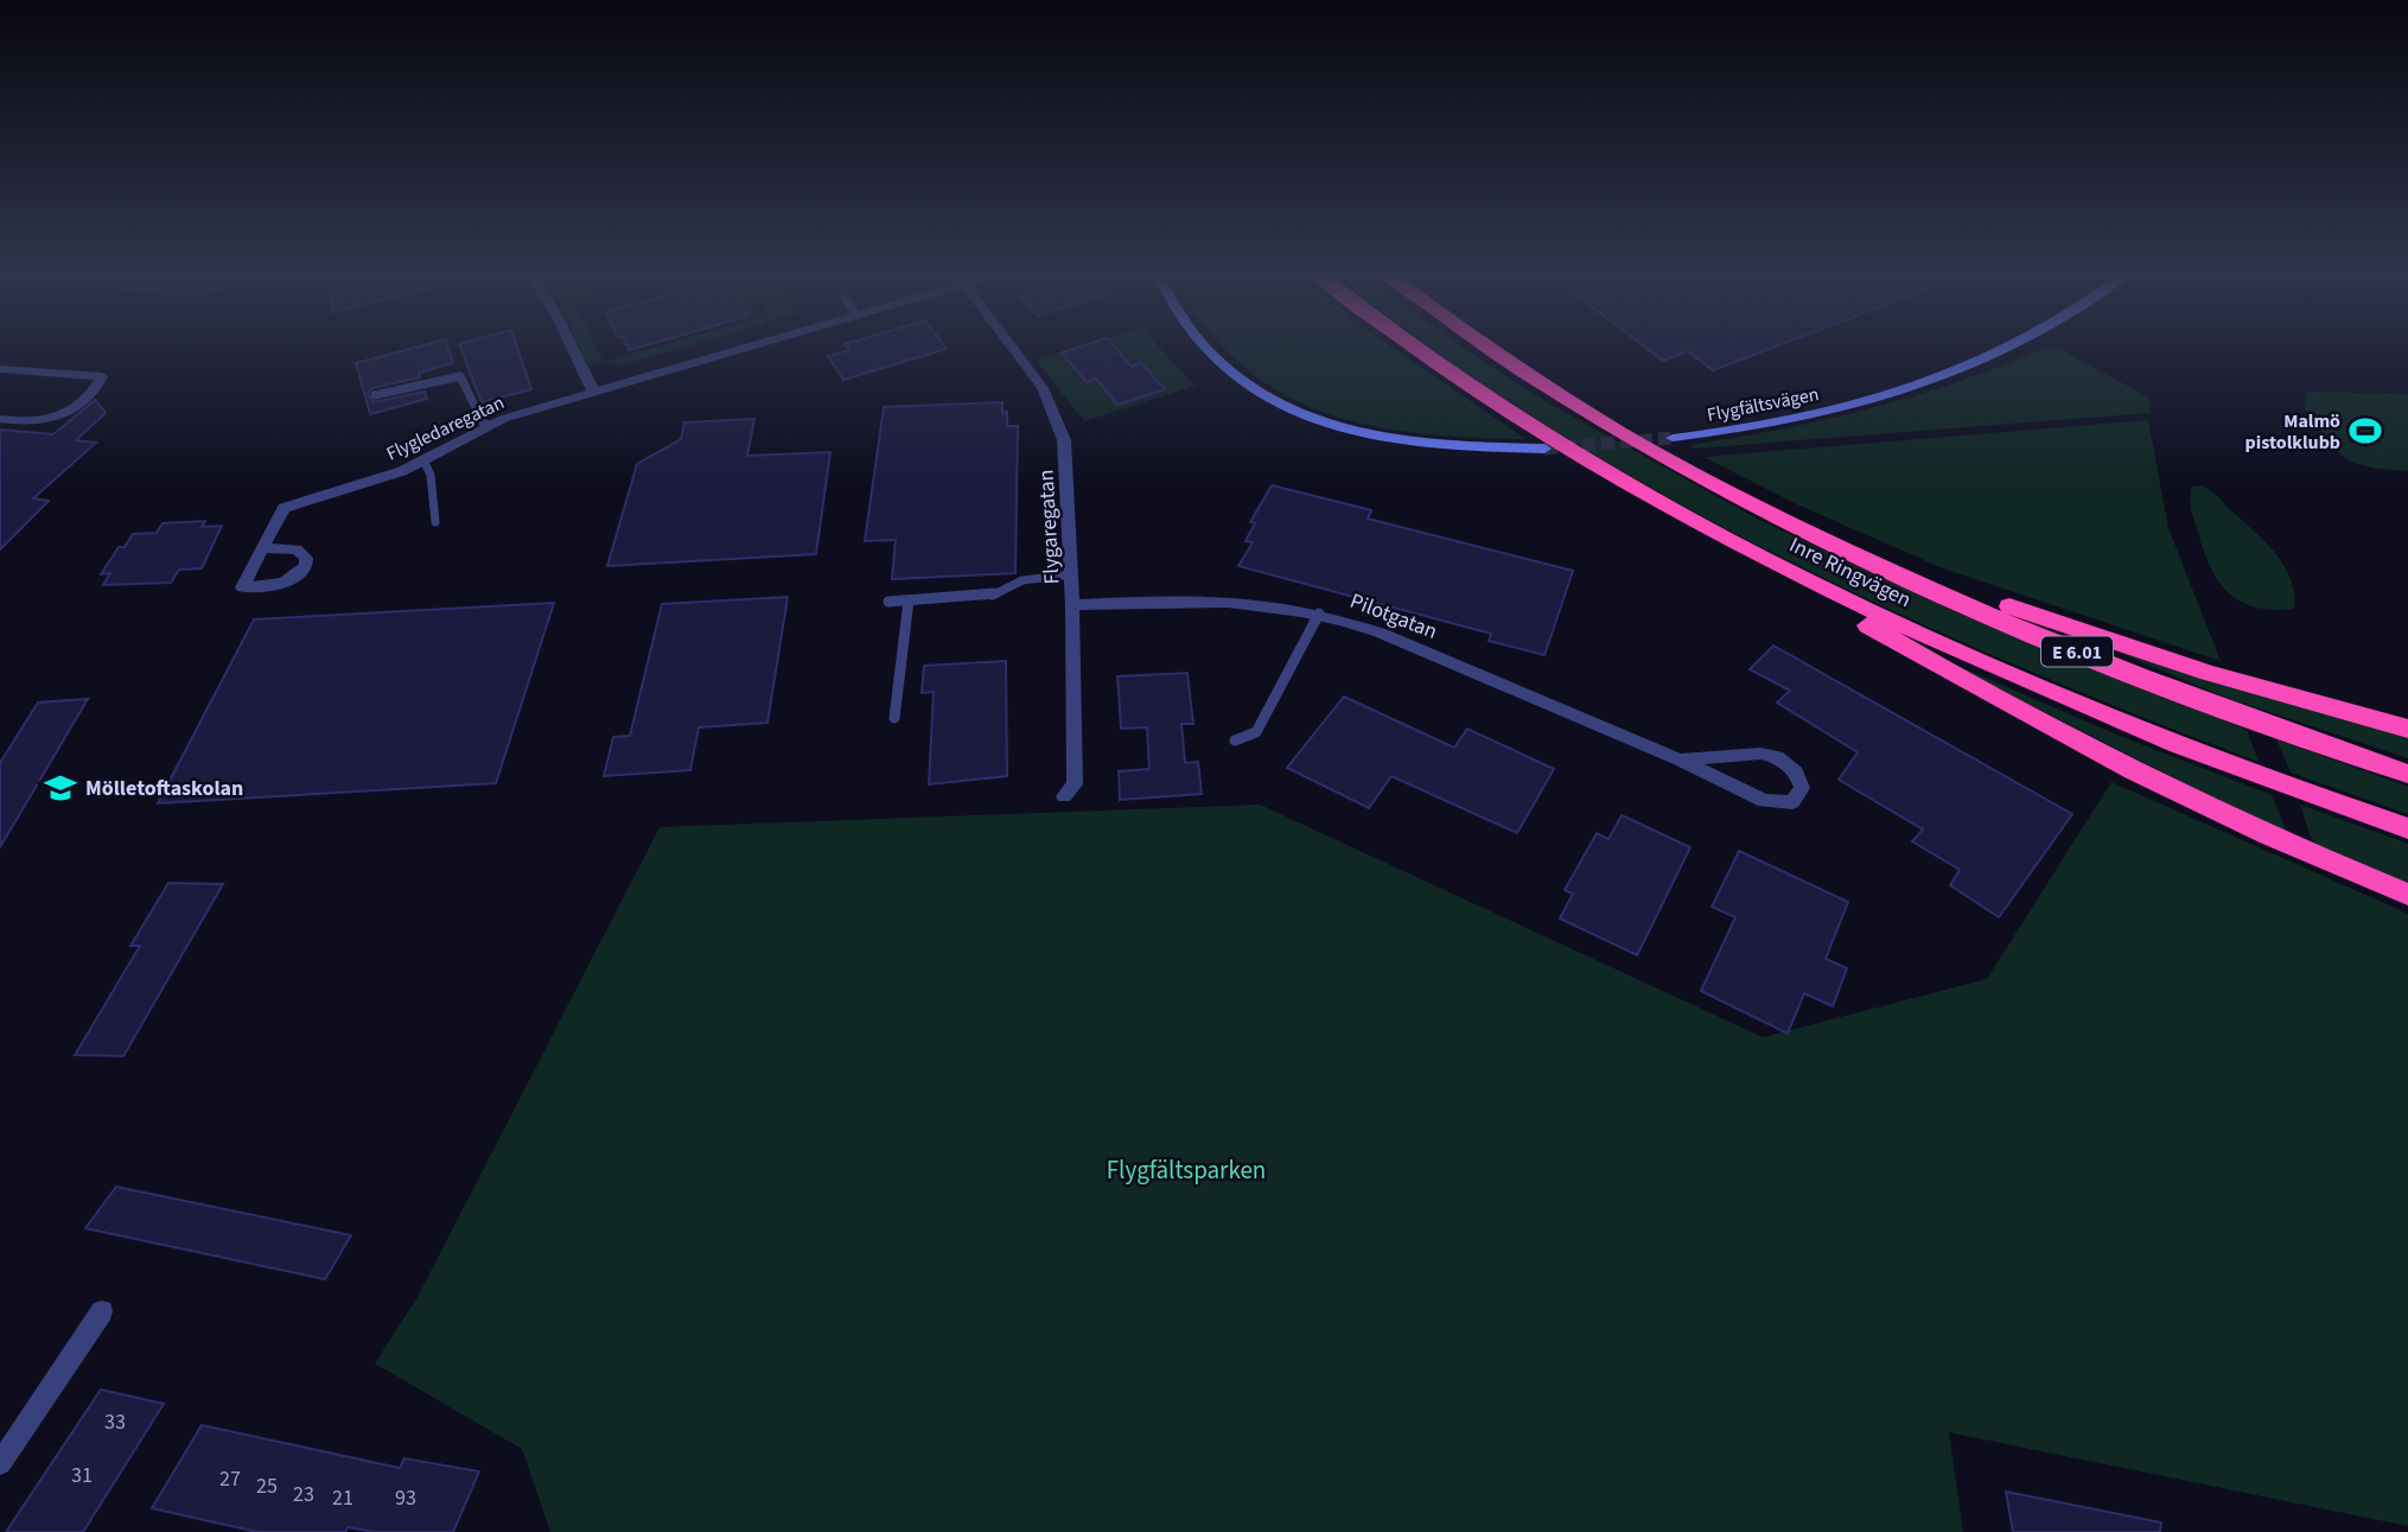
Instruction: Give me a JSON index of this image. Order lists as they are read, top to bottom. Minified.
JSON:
{"streets":{"highway":["Inre Ringvägen","E 6.01"],"street":["Flygfältsvägen","Flygledaregatan","Flygaregatan","Pilotgatan"]},"crossings":[["Flygaregatan","Pilotgatan"]],"parks":["Flygfältsparken"],"places":{"sports":["Malmö pistolklubb"],"school or university":["Mölletoftaskolan"]},"house_numbers":["33","31","27","25","23","21","93"]}
